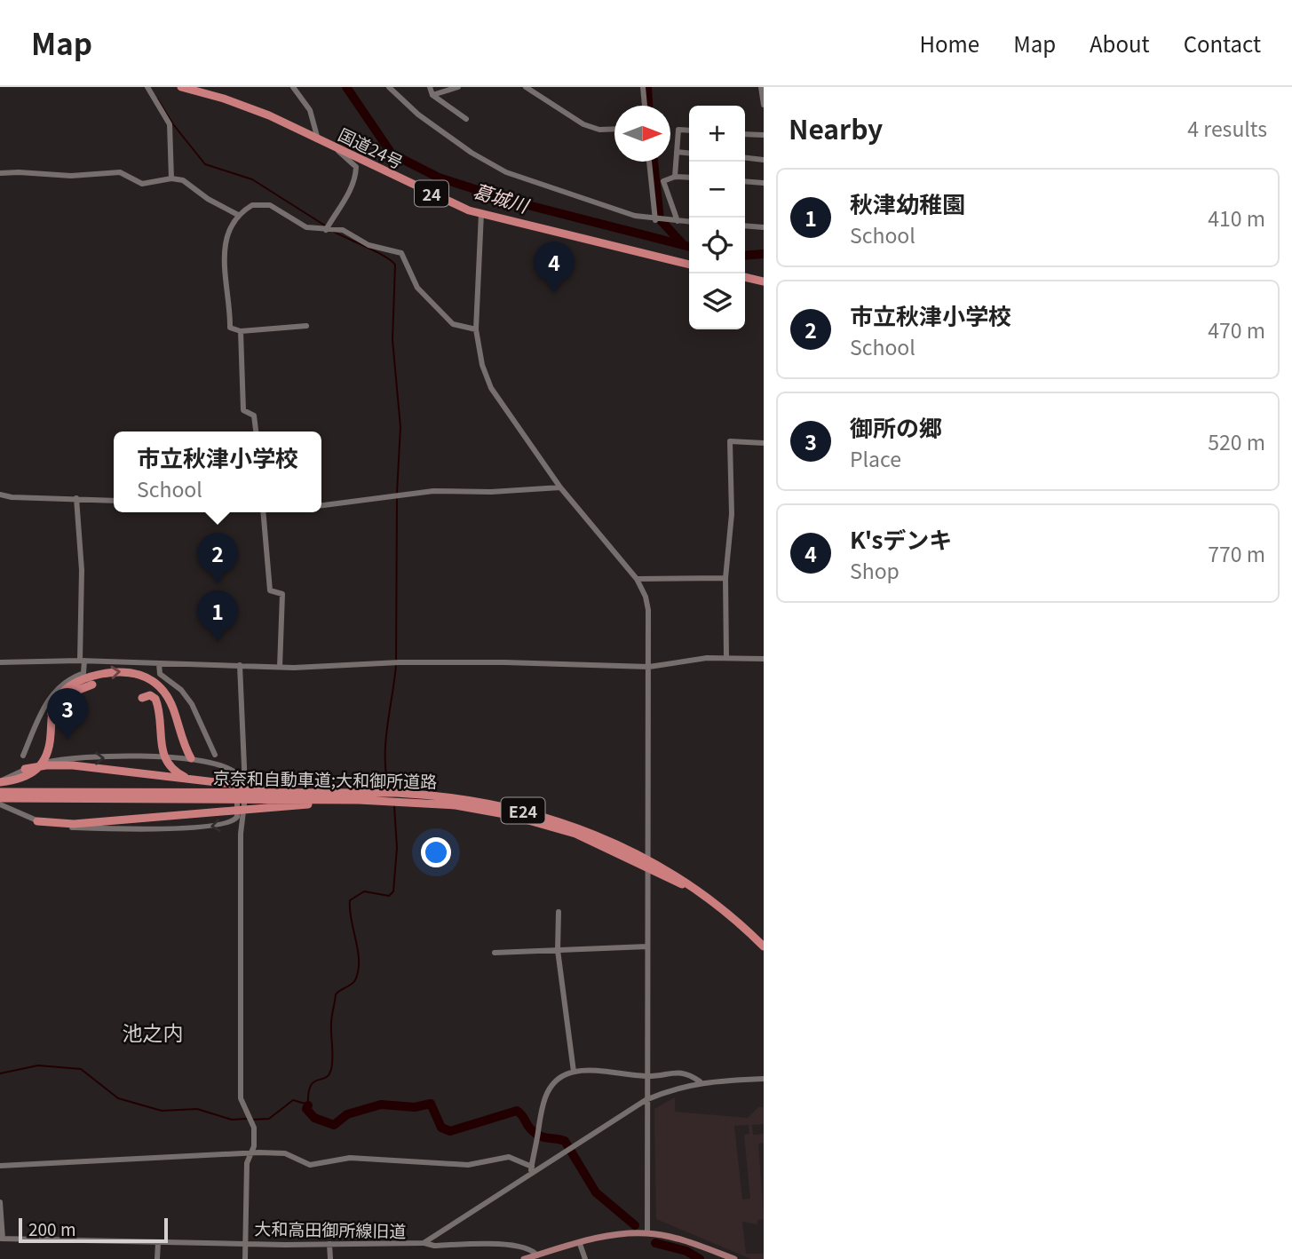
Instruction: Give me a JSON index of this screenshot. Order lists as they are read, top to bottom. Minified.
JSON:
{"streets":{"highway":["国道24号","24","京奈和自動車道;大和御所道路","E24"],"street":["大和高田御所線旧道"]},"districts":["池之内"],"water":["葛城川"],"scale_bar":"200 m","north":"right","page":{"header":"Map","nav":["Home","Map","About","Contact"],"heading":["Nearby","4 results"],"map_buttons":["+","−"],"list":[{"mark":"1","name":"秋津幼稚園","note":"School","value":"410 m"},{"mark":"2","name":"市立秋津小学校","note":"School","value":"470 m"},{"mark":"3","name":"御所の郷","note":"Place","value":"520 m"},{"mark":"4","name":"K'sデンキ","note":"Shop","value":"770 m"}],"pins":["4","2","1","3"],"popup":["市立秋津小学校","School"],"scale":"200 m"}}
